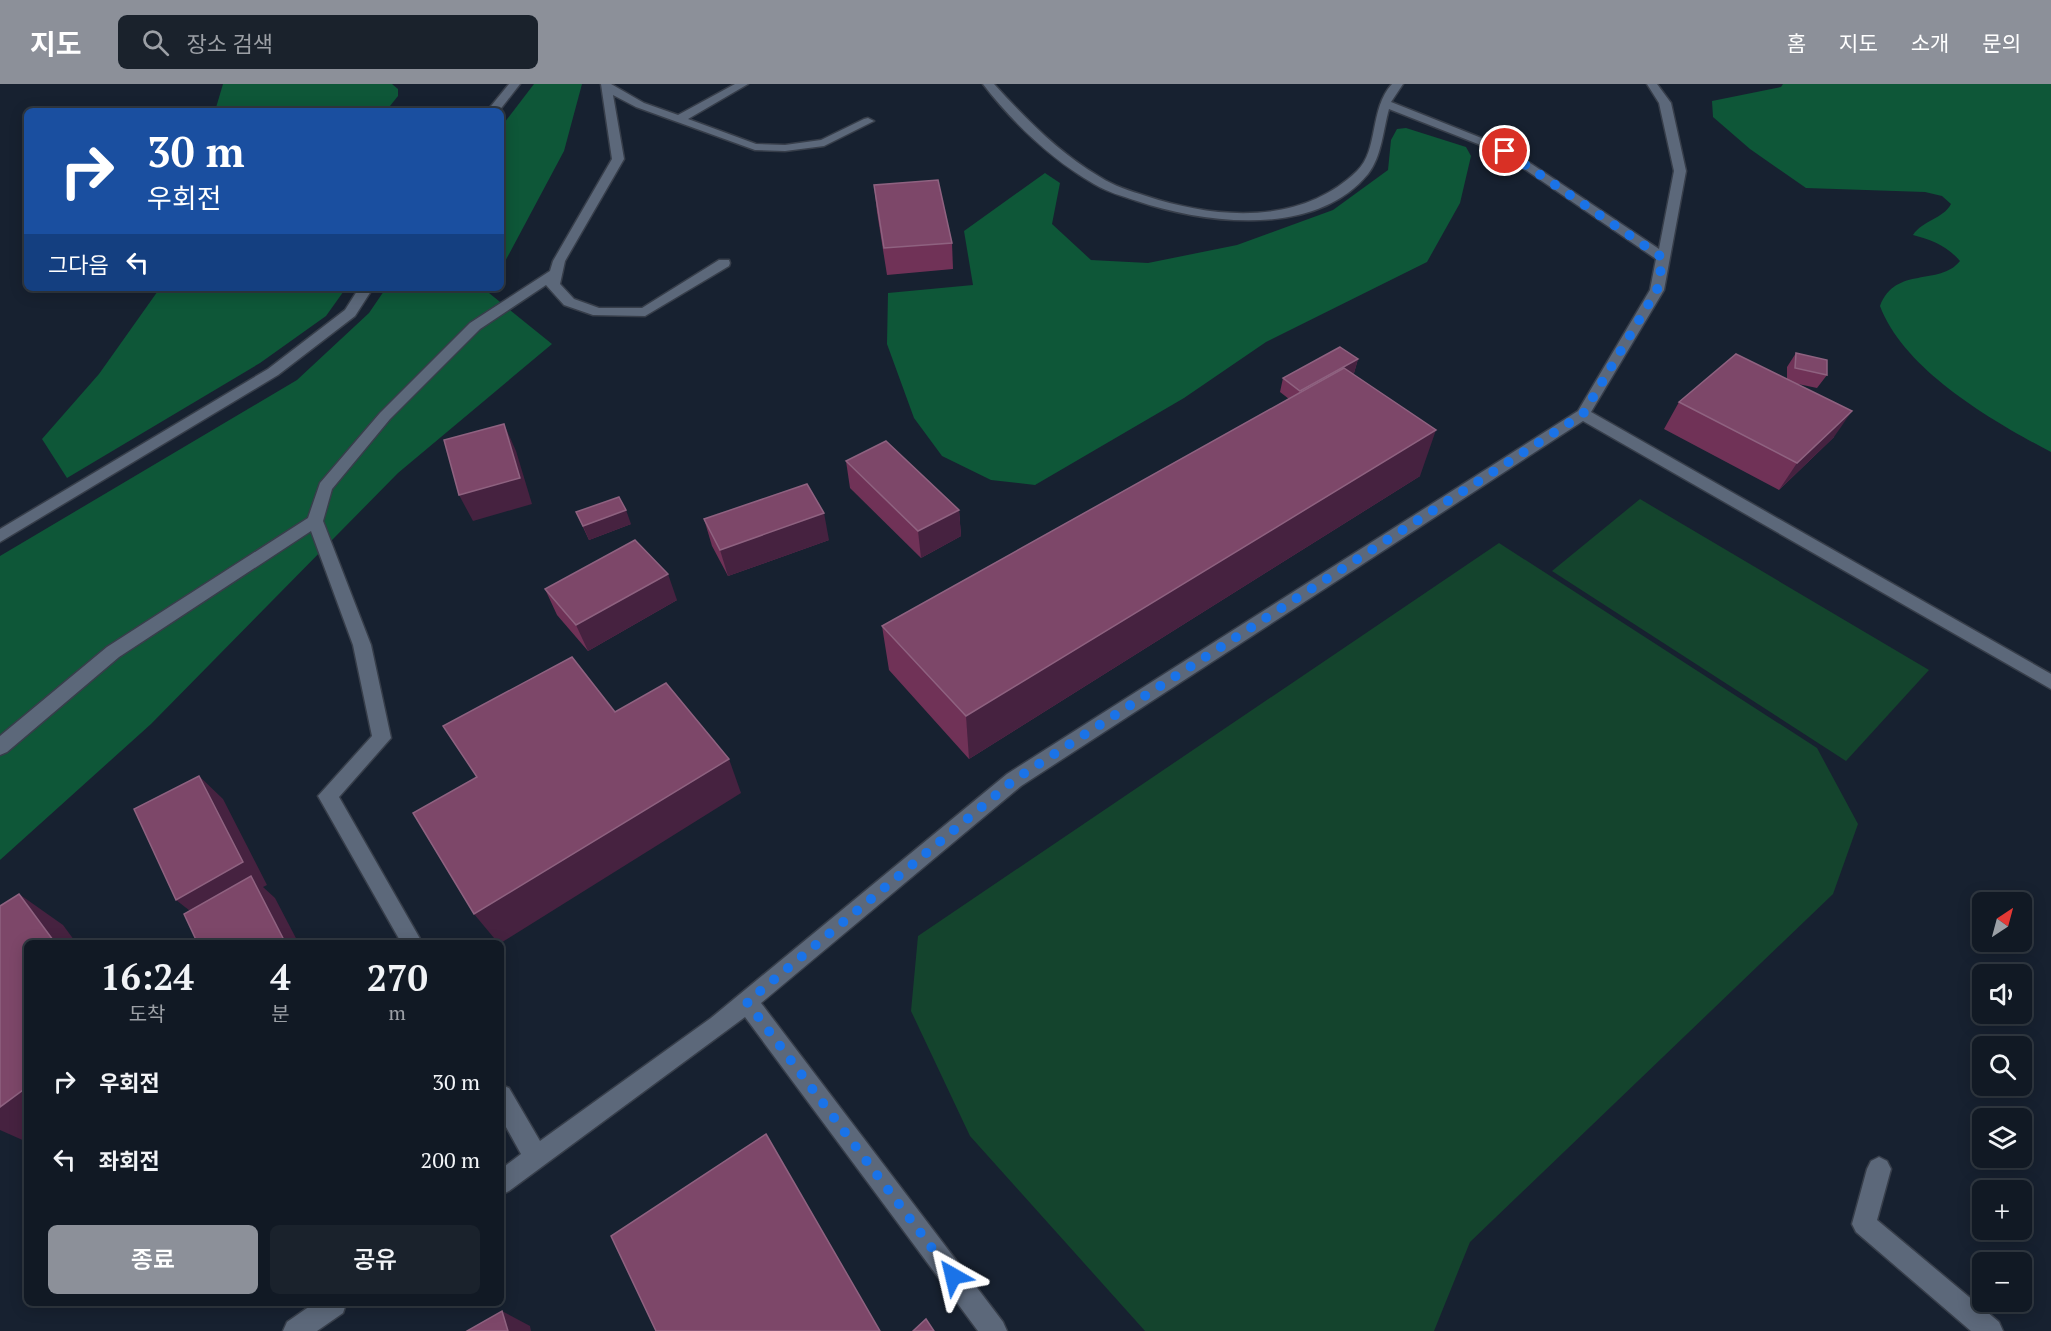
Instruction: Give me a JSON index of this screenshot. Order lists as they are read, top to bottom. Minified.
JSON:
{"north":"top right","page":{"header":"지도","search":"장소 검색","nav":["홈","지도","소개","문의"],"turn":["30 m","우회전"],"then":"그다음","map_buttons":["+","−"],"eta":["16:24","도착","4","분","270","m"],"list":[{"name":"우회전","value":"30 m"},{"name":"좌회전","value":"200 m"}],"buttons":["종료","공유"]}}
